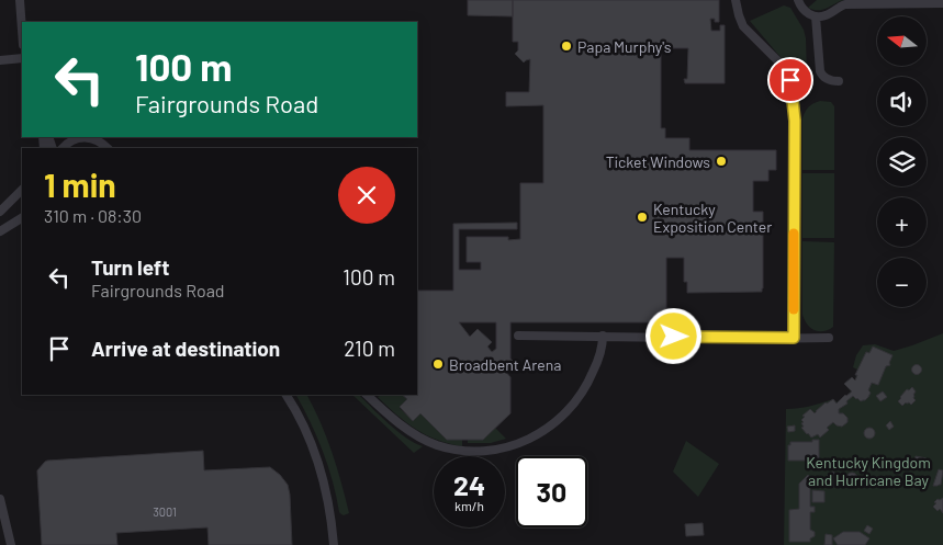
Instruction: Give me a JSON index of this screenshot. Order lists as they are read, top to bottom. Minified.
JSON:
{"parks":["Kentucky Kingdom and Hurricane Bay"],"places":["Papa Murphy's","Ticket Windows","Kentucky Exposition Center","Broadbent Arena"],"house_numbers":["3001"],"north":"left","page":{"map_buttons":["+","−"],"turn":["100 m","Fairgrounds Road"],"heading":["1 min","310 m · 08:30"],"list":[{"name":"Turn left","note":"Fairgrounds Road","value":"100 m"},{"name":"Arrive at destination","value":"210 m"}],"speed":"24 km/h","limit":"30"}}
